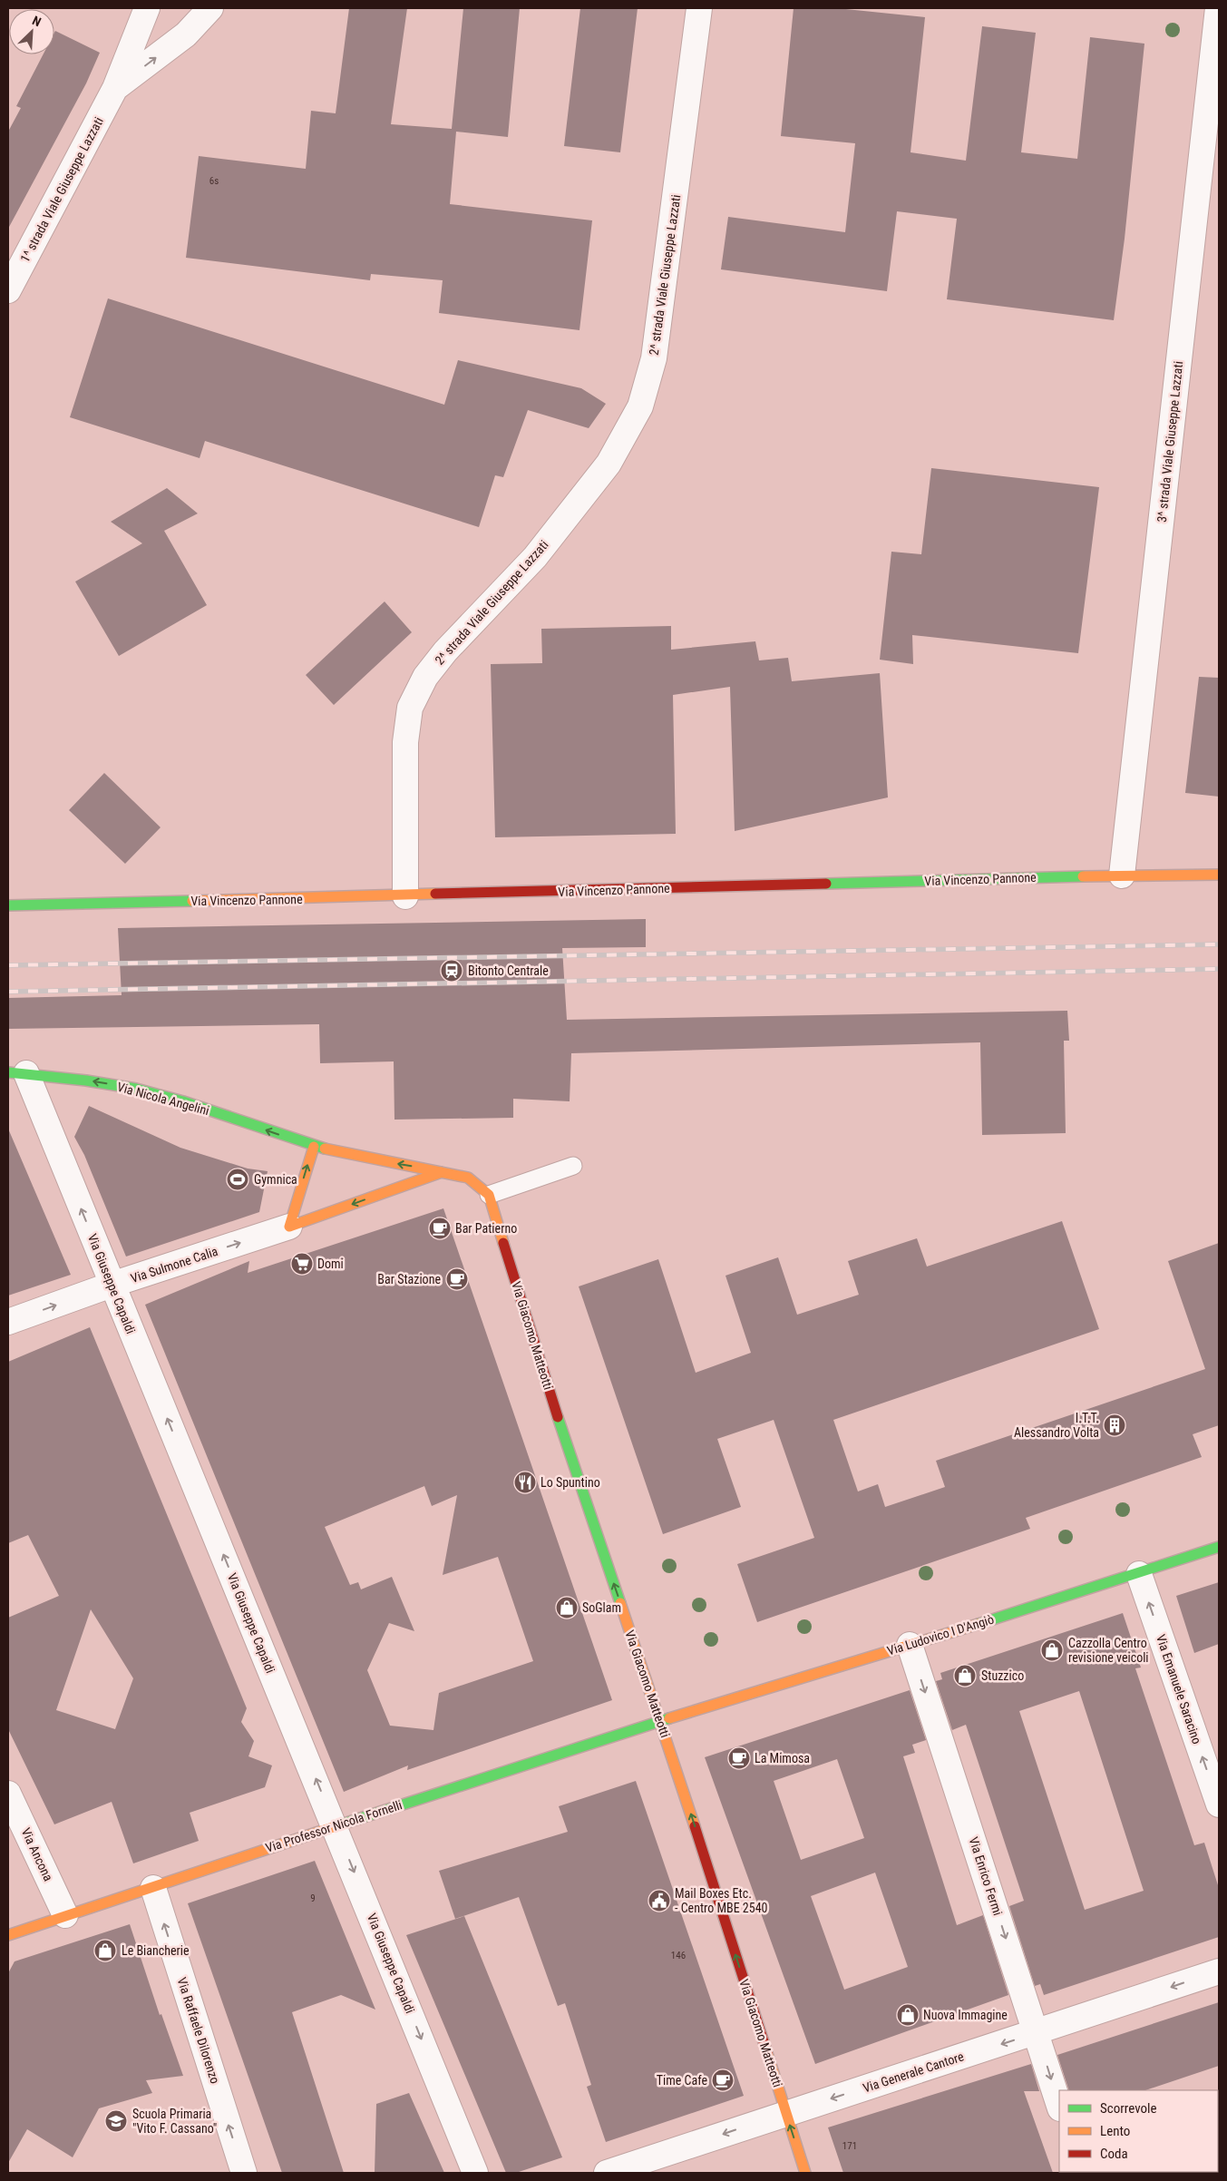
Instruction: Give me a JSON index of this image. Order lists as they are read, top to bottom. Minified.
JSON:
{"streets":{"street":["1^ strada Viale Giuseppe Lazzati","2^ strada Viale Giuseppe Lazzati","3^ strada Viale Giuseppe Lazzati","Via Vincenzo Pannone","Via Nicola Angelini","Via Sulmone Calia","Via Giuseppe Capaldi","Via Giacomo Matteotti","Via Ludovico I D'Angiò","Via Emanuele Saracino","Via Professor Nicola Fornelli","Via Ancona","Via Enrico Fermi","Via Raffaele Dilorenzo","Via Generale Cantore"]},"crossings":[["2^ strada Viale Giuseppe Lazzati","Via Vincenzo Pannone"],["3^ strada Viale Giuseppe Lazzati","Via Vincenzo Pannone"],["Via Nicola Angelini","Via Giuseppe Capaldi"],["Via Nicola Angelini","Via Giacomo Matteotti"],["Via Sulmone Calia","Via Giuseppe Capaldi"],["Via Giuseppe Capaldi","Via Professor Nicola Fornelli"],["Via Giacomo Matteotti","Via Ludovico I D'Angiò"],["Via Giacomo Matteotti","Via Professor Nicola Fornelli"],["Via Giacomo Matteotti","Via Generale Cantore"],["Via Ludovico I D'Angiò","Via Emanuele Saracino"],["Via Ludovico I D'Angiò","Via Professor Nicola Fornelli"],["Via Ludovico I D'Angiò","Via Enrico Fermi"],["Via Professor Nicola Fornelli","Via Ancona"],["Via Professor Nicola Fornelli","Via Raffaele Dilorenzo"],["Via Enrico Fermi","Via Generale Cantore"]],"one_way":["Via Nicola Angelini","Via Sulmone Calia","Via Giacomo Matteotti","Via Emanuele Saracino","Via Enrico Fermi","Via Raffaele Dilorenzo","Via Generale Cantore"],"places":{"station":["Bitonto Centrale"],"sports":["Gymnica"],"cafe":["Bar Patierno","Bar Stazione","La Mimosa","Time Cafe"],"supermarket":["Domi"],"building":["I.T.T. Alessandro Volta"],"restaurant":["Lo Spuntino"],"shop":["SoGlam","Cazzolla Centro revisione veicoli","Stuzzico","Le Biancherie","Nuova Immagine"],"public building":["Mail Boxes Etc. - Centro MBE 2540"],"school or university":["Scuola Primaria \"Vito F. Cassano\""]},"house_numbers":["6s","9","146","171"],"legend":["Scorrevole","Lento","Coda"],"north":"top right"}
